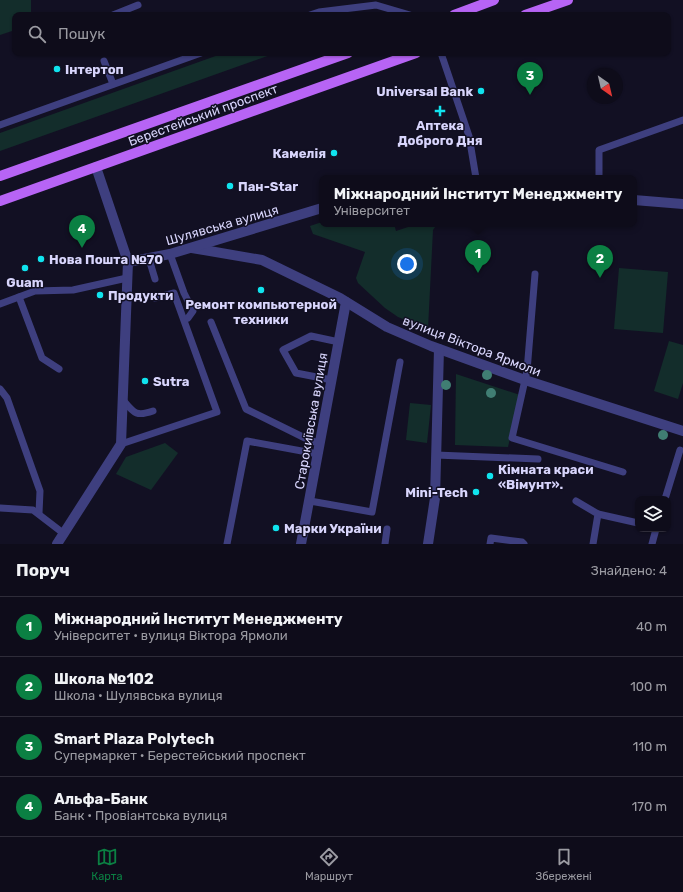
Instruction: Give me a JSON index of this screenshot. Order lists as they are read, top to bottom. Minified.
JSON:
{"streets":{"main road":["Берестейський проспект"],"street":["Шулявська вулиця","вулиця Віктора Ярмоли","Старокиївська вулиця"]},"crossings":[["Шулявська вулиця","вулиця Віктора Ярмоли"],["вулиця Віктора Ярмоли","Старокиївська вулиця"]],"places":{"other":["Інтертоп","Universal Bank","Камелія","Пан-Star","Нова Пошта №70","Guam","Ремонт компьютерной техники","Продукти","Sutra","Кімната краси «Вімунт».","Mini-Tech","Марки України"],"health":["Аптека Доброго Дня"]},"north":"bottom right","page":{"search":"Пошук","pins":["3","4","1","2"],"popup":["Міжнародний Інститут Менеджменту","Університет"],"heading":["Поруч","Знайдено: 4"],"list":[{"mark":"1","name":"Міжнародний Інститут Менеджменту","note":"Університет · вулиця Віктора Ярмоли","value":"40 m"},{"mark":"2","name":"Школа №102","note":"Школа · Шулявська вулиця","value":"100 m"},{"mark":"3","name":"Smart Plaza Polytech","note":"Супермаркет · Берестейський проспект","value":"110 m"},{"mark":"4","name":"Альфа-Банк","note":"Банк · Провіантська вулиця","value":"170 m"}],"nav":["Карта","Маршрут","Збережені"]}}
